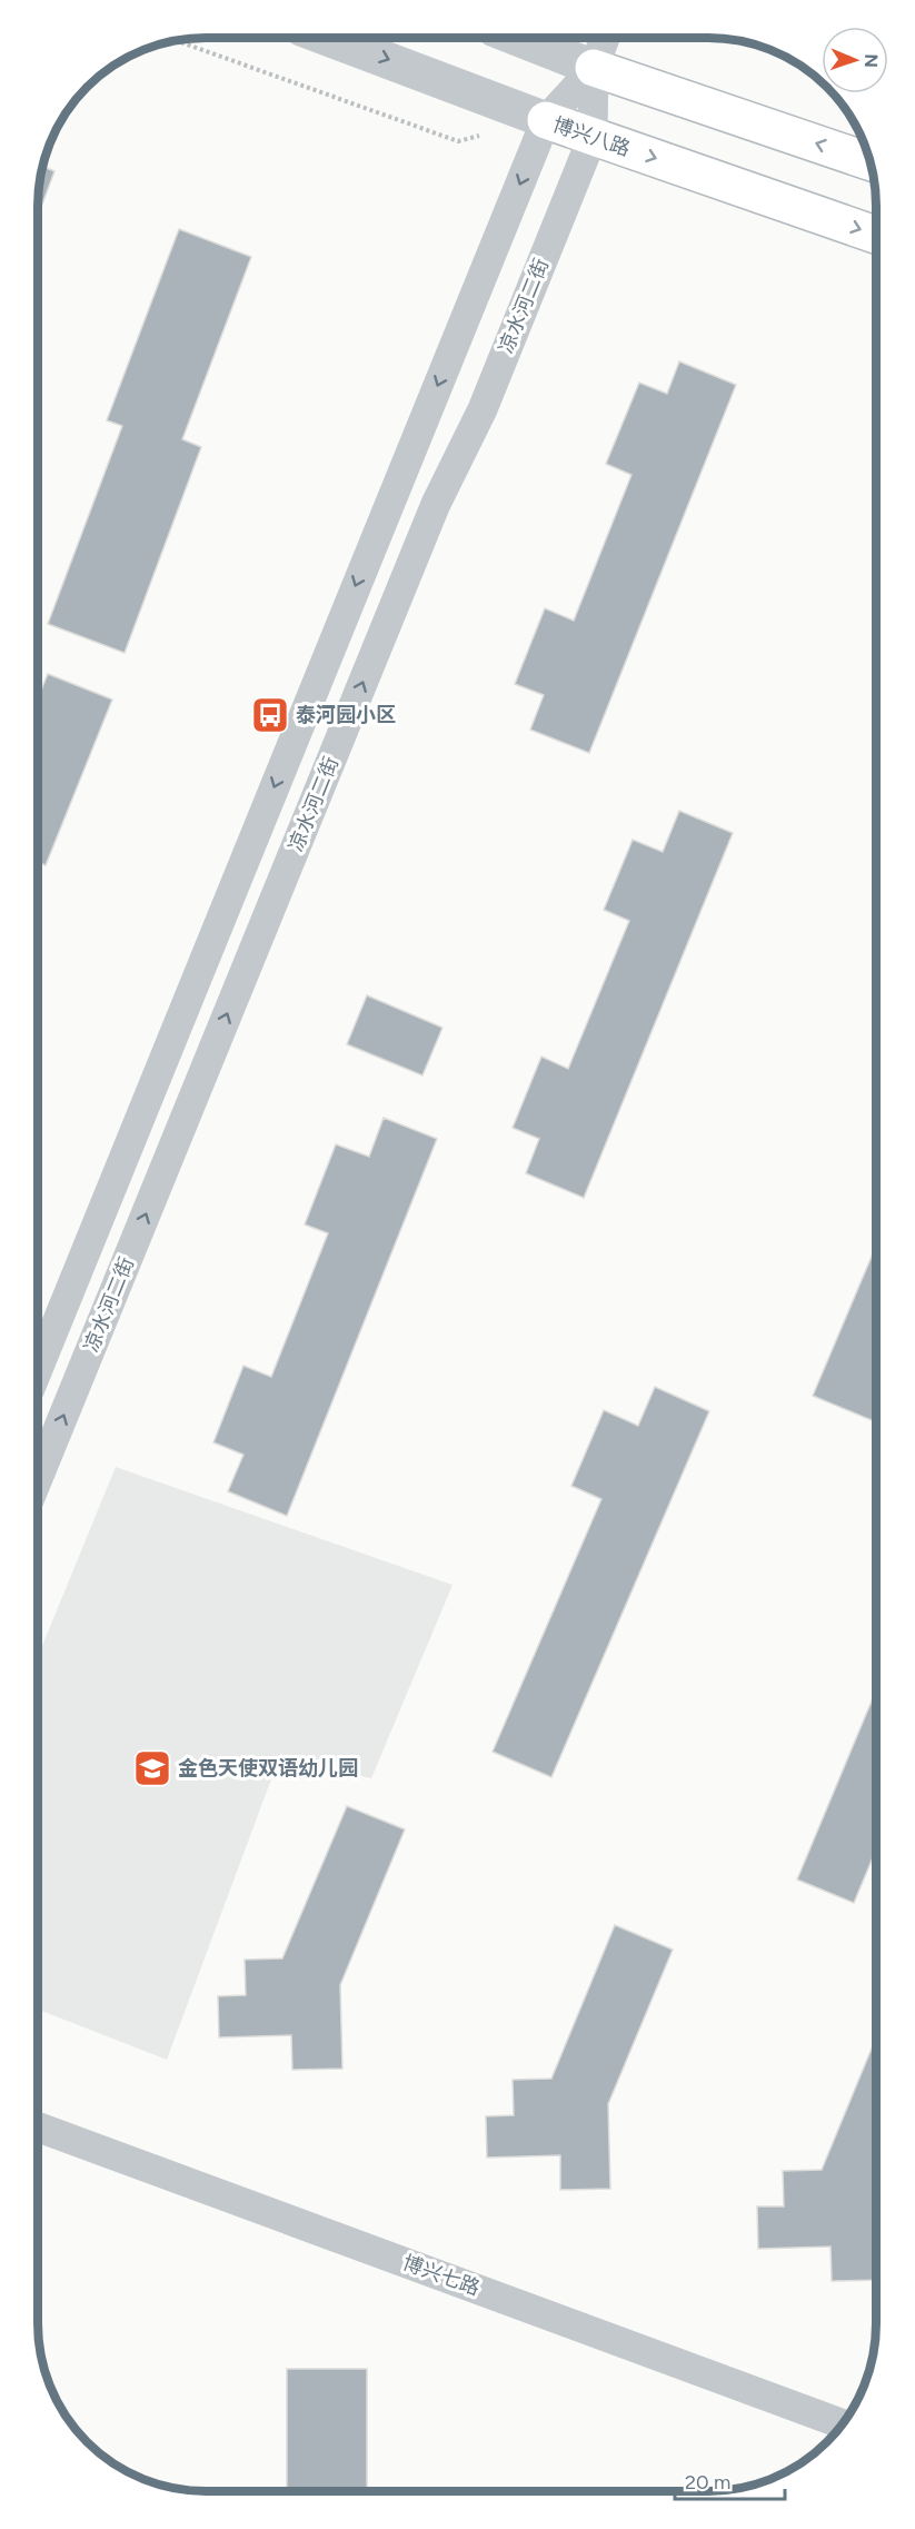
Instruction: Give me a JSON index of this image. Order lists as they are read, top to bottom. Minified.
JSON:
{"streets":{"main road":["博兴八路"],"street":["凉水河二街","博兴七路"]},"crossings":[["博兴八路","凉水河二街"]],"one_way":["博兴八路"],"places":{"bus stop":["泰河园小区"],"school or university":["金色天使双语幼儿园"]},"scale_bar":"20 m","north":"right"}
